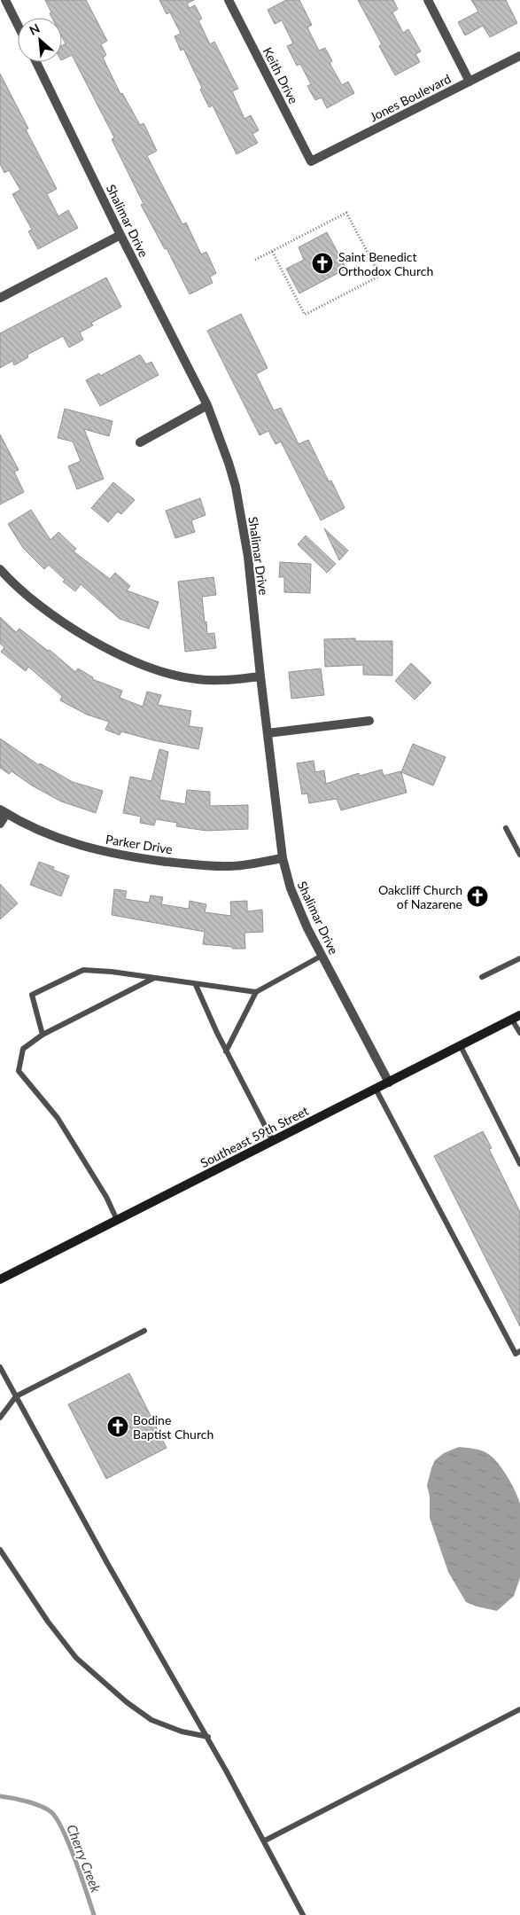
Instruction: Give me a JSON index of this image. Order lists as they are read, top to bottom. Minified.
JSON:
{"streets":{"main road":["Southeast 59th Street"],"street":["Keith Drive","Jones Boulevard","Shalimar Drive","Parker Drive"]},"crossings":[["Keith Drive","Jones Boulevard"],["Shalimar Drive","Parker Drive"],["Shalimar Drive","Southeast 59th Street"]],"water":["Cherry Creek"],"places":{"church":["Saint Benedict Orthodox Church","Oakcliff Church of Nazarene","Bodine Baptist Church"]},"north":"top left"}
